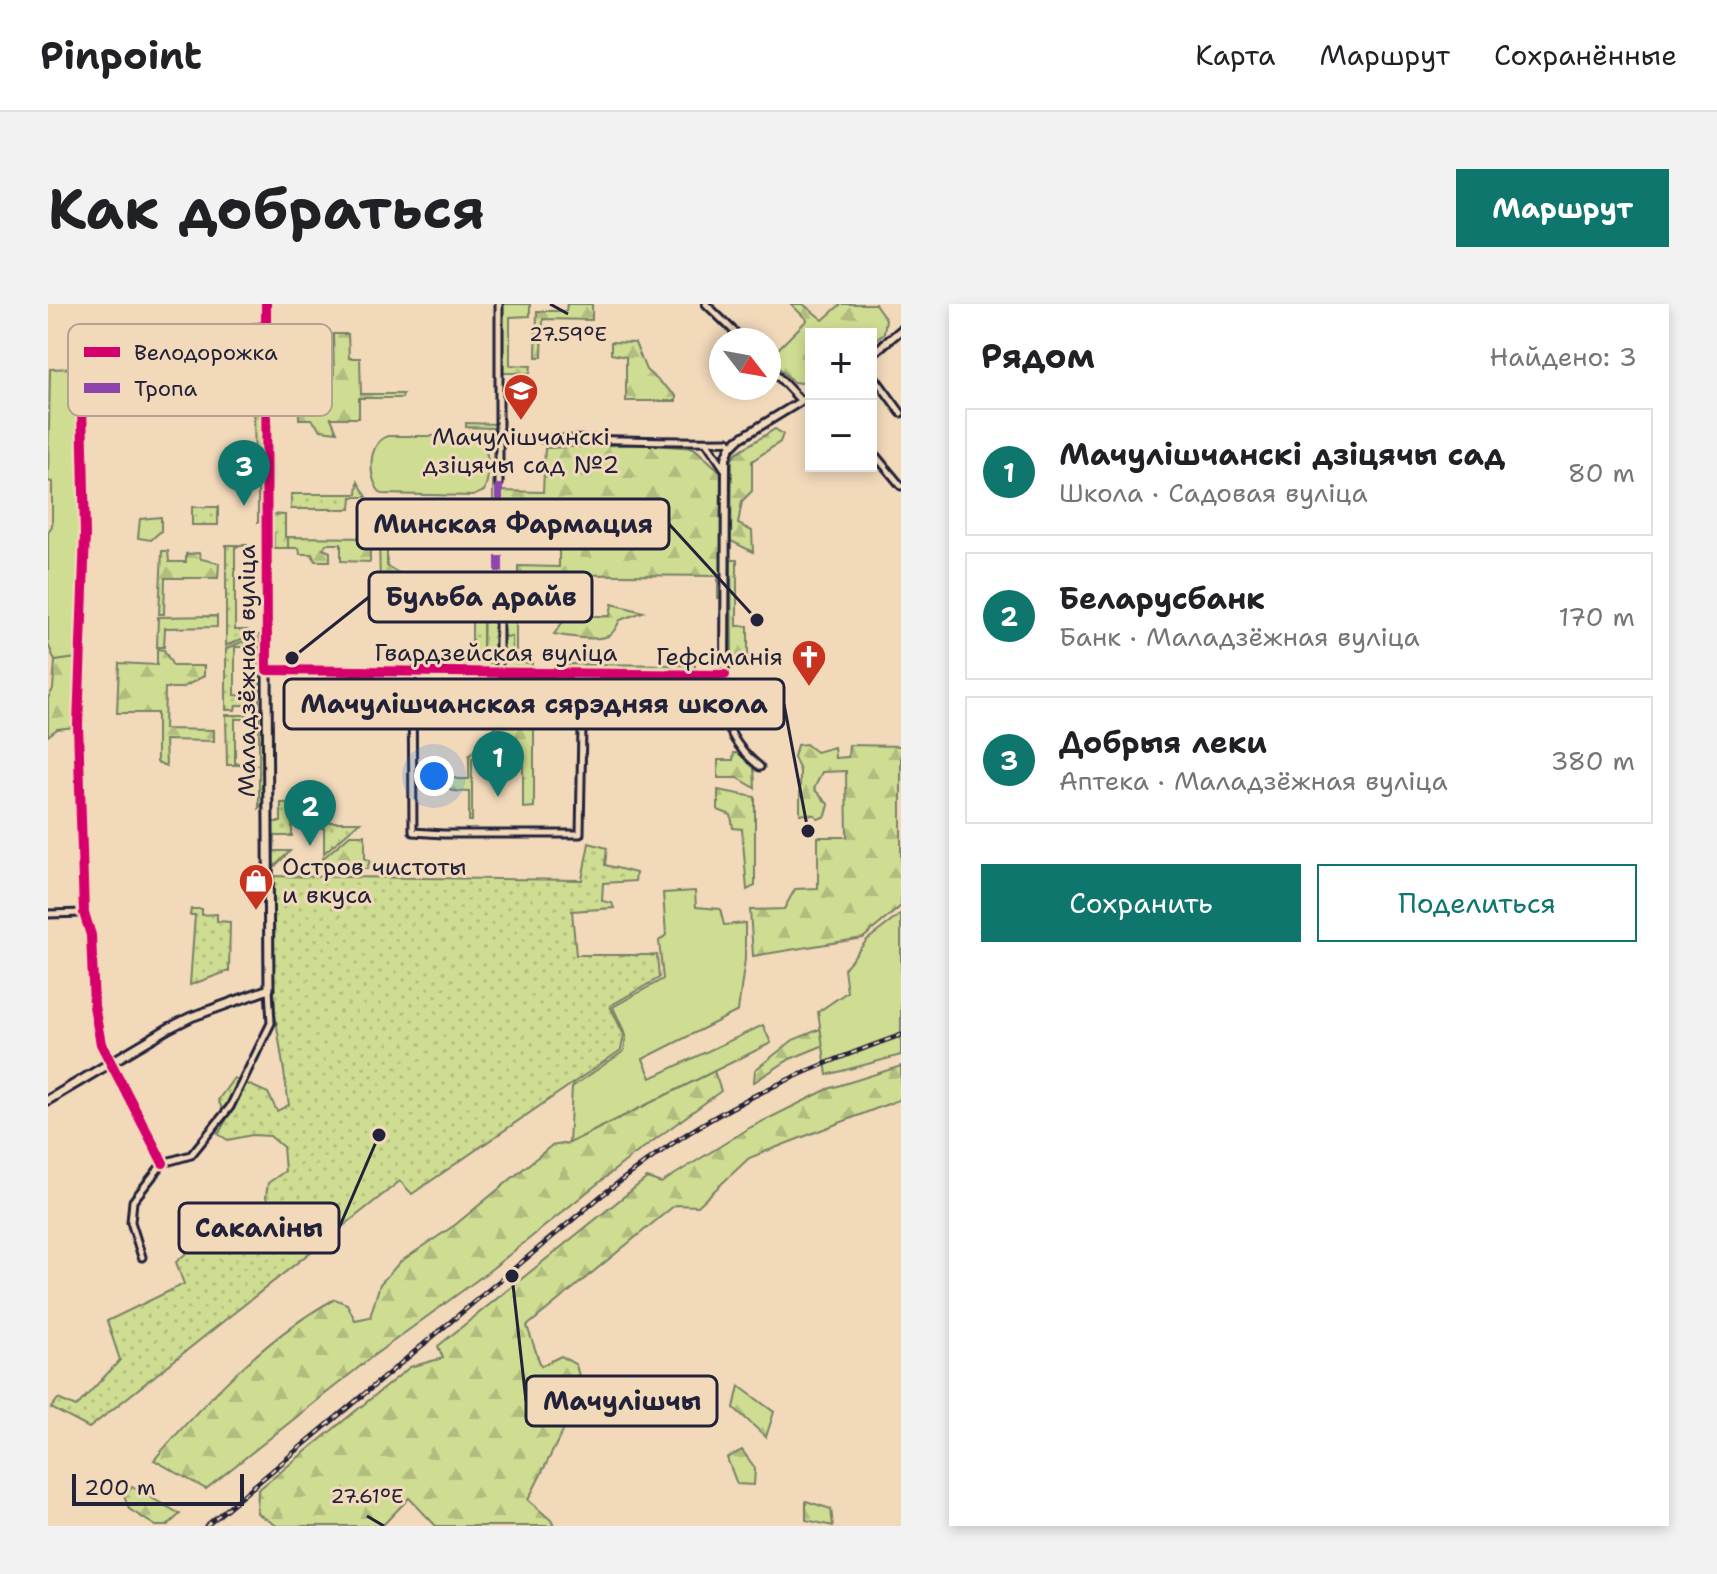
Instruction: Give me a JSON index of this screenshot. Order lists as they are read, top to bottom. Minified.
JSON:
{"streets":{"main road":["Маладзёжная вуліца"],"street":["Гвардзейская вуліца"]},"crossings":[["Гвардзейская вуліца","Маладзёжная вуліца"]],"places":{"school or university":["Мачулішчанскі дзіцячы сад №2"],"other":["Минская Фармация","Бульба драйв","Мачулішчанская сярэдняя школа","Сакаліны","Мачулішчы"],"church":["Гефсіманія"],"shop":["Остров чистоты и вкуса"]},"legend":["Велодорожка","Тропа"],"scale_bar":"200 m","north":"bottom right","page":{"header":"Pinpoint","nav":["Карта","Маршрут","Сохранённые"],"buttons":["Маршрут",["Сохранить","Поделиться"]],"title":"Как добраться","heading":["Рядом","Найдено: 3"],"map_buttons":["+","−"],"list":[{"mark":"1","name":"Мачулішчанскі дзіцячы сад","note":"Школа · Садовая вуліца","value":"80 m"},{"mark":"2","name":"Беларусбанк","note":"Банк · Маладзёжная вуліца","value":"170 m"},{"mark":"3","name":"Добрыя леки","note":"Аптека · Маладзёжная вуліца","value":"380 m"}],"pins":["3","1","2"],"scale":"200 m"},"coordinates":["27.59°E","27.61°E"]}
